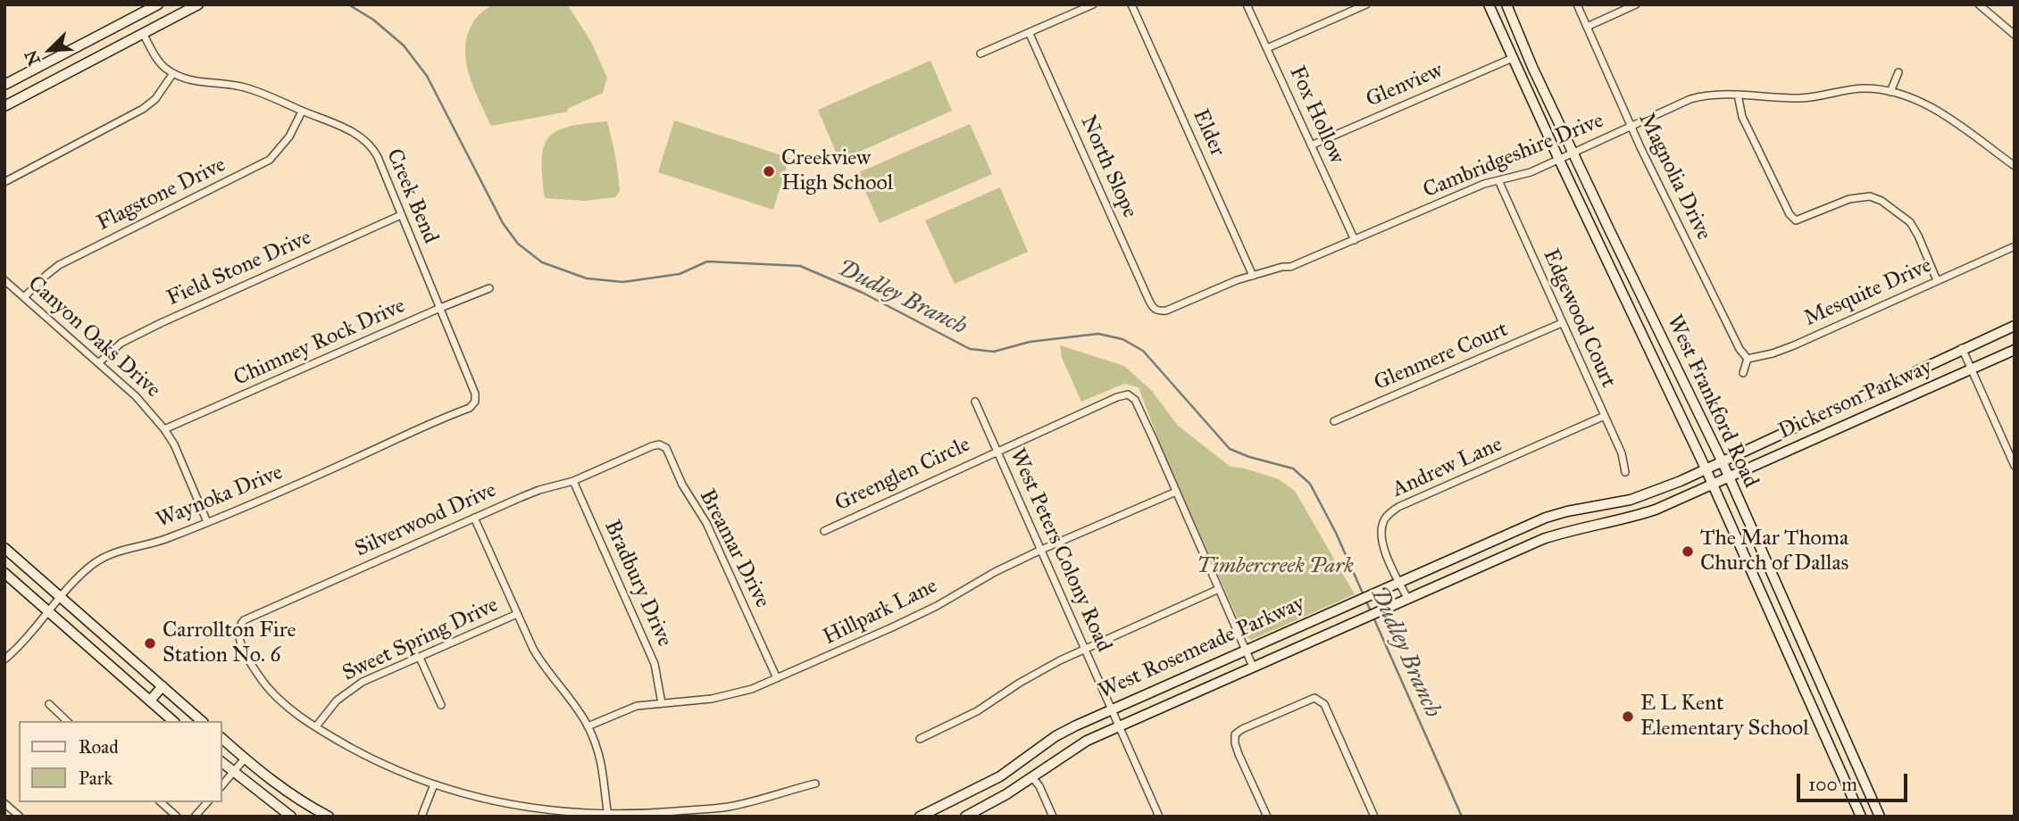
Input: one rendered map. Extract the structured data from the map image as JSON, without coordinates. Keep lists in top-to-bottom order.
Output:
{
  "streets": {
    "main road": ["Dickerson Parkway", "West Frankford Road", "West Rosemeade Parkway"],
    "street": [
      "Glenview",
      "Fox Hollow",
      "Elder",
      "Cambridgeshire Drive",
      "North Slope",
      "Magnolia Drive",
      "Flagstone Drive",
      "Creek Bend",
      "Field Stone Drive",
      "Mesquite Drive",
      "Edgewood Court",
      "Canyon Oaks Drive",
      "Chimney Rock Drive",
      "Glenmere Court",
      "Andrew Lane",
      "Greenglen Circle",
      "Waynoka Drive",
      "Silverwood Drive",
      "Breamar Drive",
      "West Peters Colony Road",
      "Bradbury Drive",
      "Hillpark Lane",
      "Sweet Spring Drive"
    ]
  },
  "crossings": [
    ["Glenview", "Fox Hollow"],
    ["Glenview", "West Frankford Road"],
    ["Fox Hollow", "Cambridgeshire Drive"],
    ["Elder", "Cambridgeshire Drive"],
    ["Cambridgeshire Drive", "North Slope"],
    ["Cambridgeshire Drive", "Magnolia Drive"],
    ["Cambridgeshire Drive", "Edgewood Court"],
    ["Cambridgeshire Drive", "West Frankford Road"],
    ["Magnolia Drive", "Mesquite Drive"],
    ["Flagstone Drive", "Creek Bend"],
    ["Flagstone Drive", "Canyon Oaks Drive"],
    ["Creek Bend", "Field Stone Drive"],
    ["Creek Bend", "Chimney Rock Drive"],
    ["Creek Bend", "Waynoka Drive"],
    ["Field Stone Drive", "Canyon Oaks Drive"],
    ["Edgewood Court", "Glenmere Court"],
    ["Edgewood Court", "Andrew Lane"],
    ["Canyon Oaks Drive", "Chimney Rock Drive"],
    ["Canyon Oaks Drive", "Waynoka Drive"],
    ["Dickerson Parkway", "West Frankford Road"],
    ["Dickerson Parkway", "West Rosemeade Parkway"],
    ["West Frankford Road", "West Rosemeade Parkway"],
    ["Andrew Lane", "West Rosemeade Parkway"],
    ["Greenglen Circle", "West Peters Colony Road"],
    ["Greenglen Circle", "Hillpark Lane"],
    ["Silverwood Drive", "Breamar Drive"],
    ["Silverwood Drive", "Bradbury Drive"],
    ["Silverwood Drive", "Sweet Spring Drive"],
    ["Breamar Drive", "Hillpark Lane"],
    ["West Peters Colony Road", "Hillpark Lane"],
    ["West Peters Colony Road", "West Rosemeade Parkway"],
    ["Bradbury Drive", "Hillpark Lane"]
  ],
  "water": ["Dudley Branch"],
  "parks": ["Timbercreek Park"],
  "places": [
    "Creekview High School",
    "The Mar Thoma Church of Dallas",
    "Carrollton Fire Station No. 6",
    "E L Kent Elementary School"
  ],
  "legend": ["Road", "Park"],
  "scale_bar": "100 m",
  "north": "bottom left"
}
